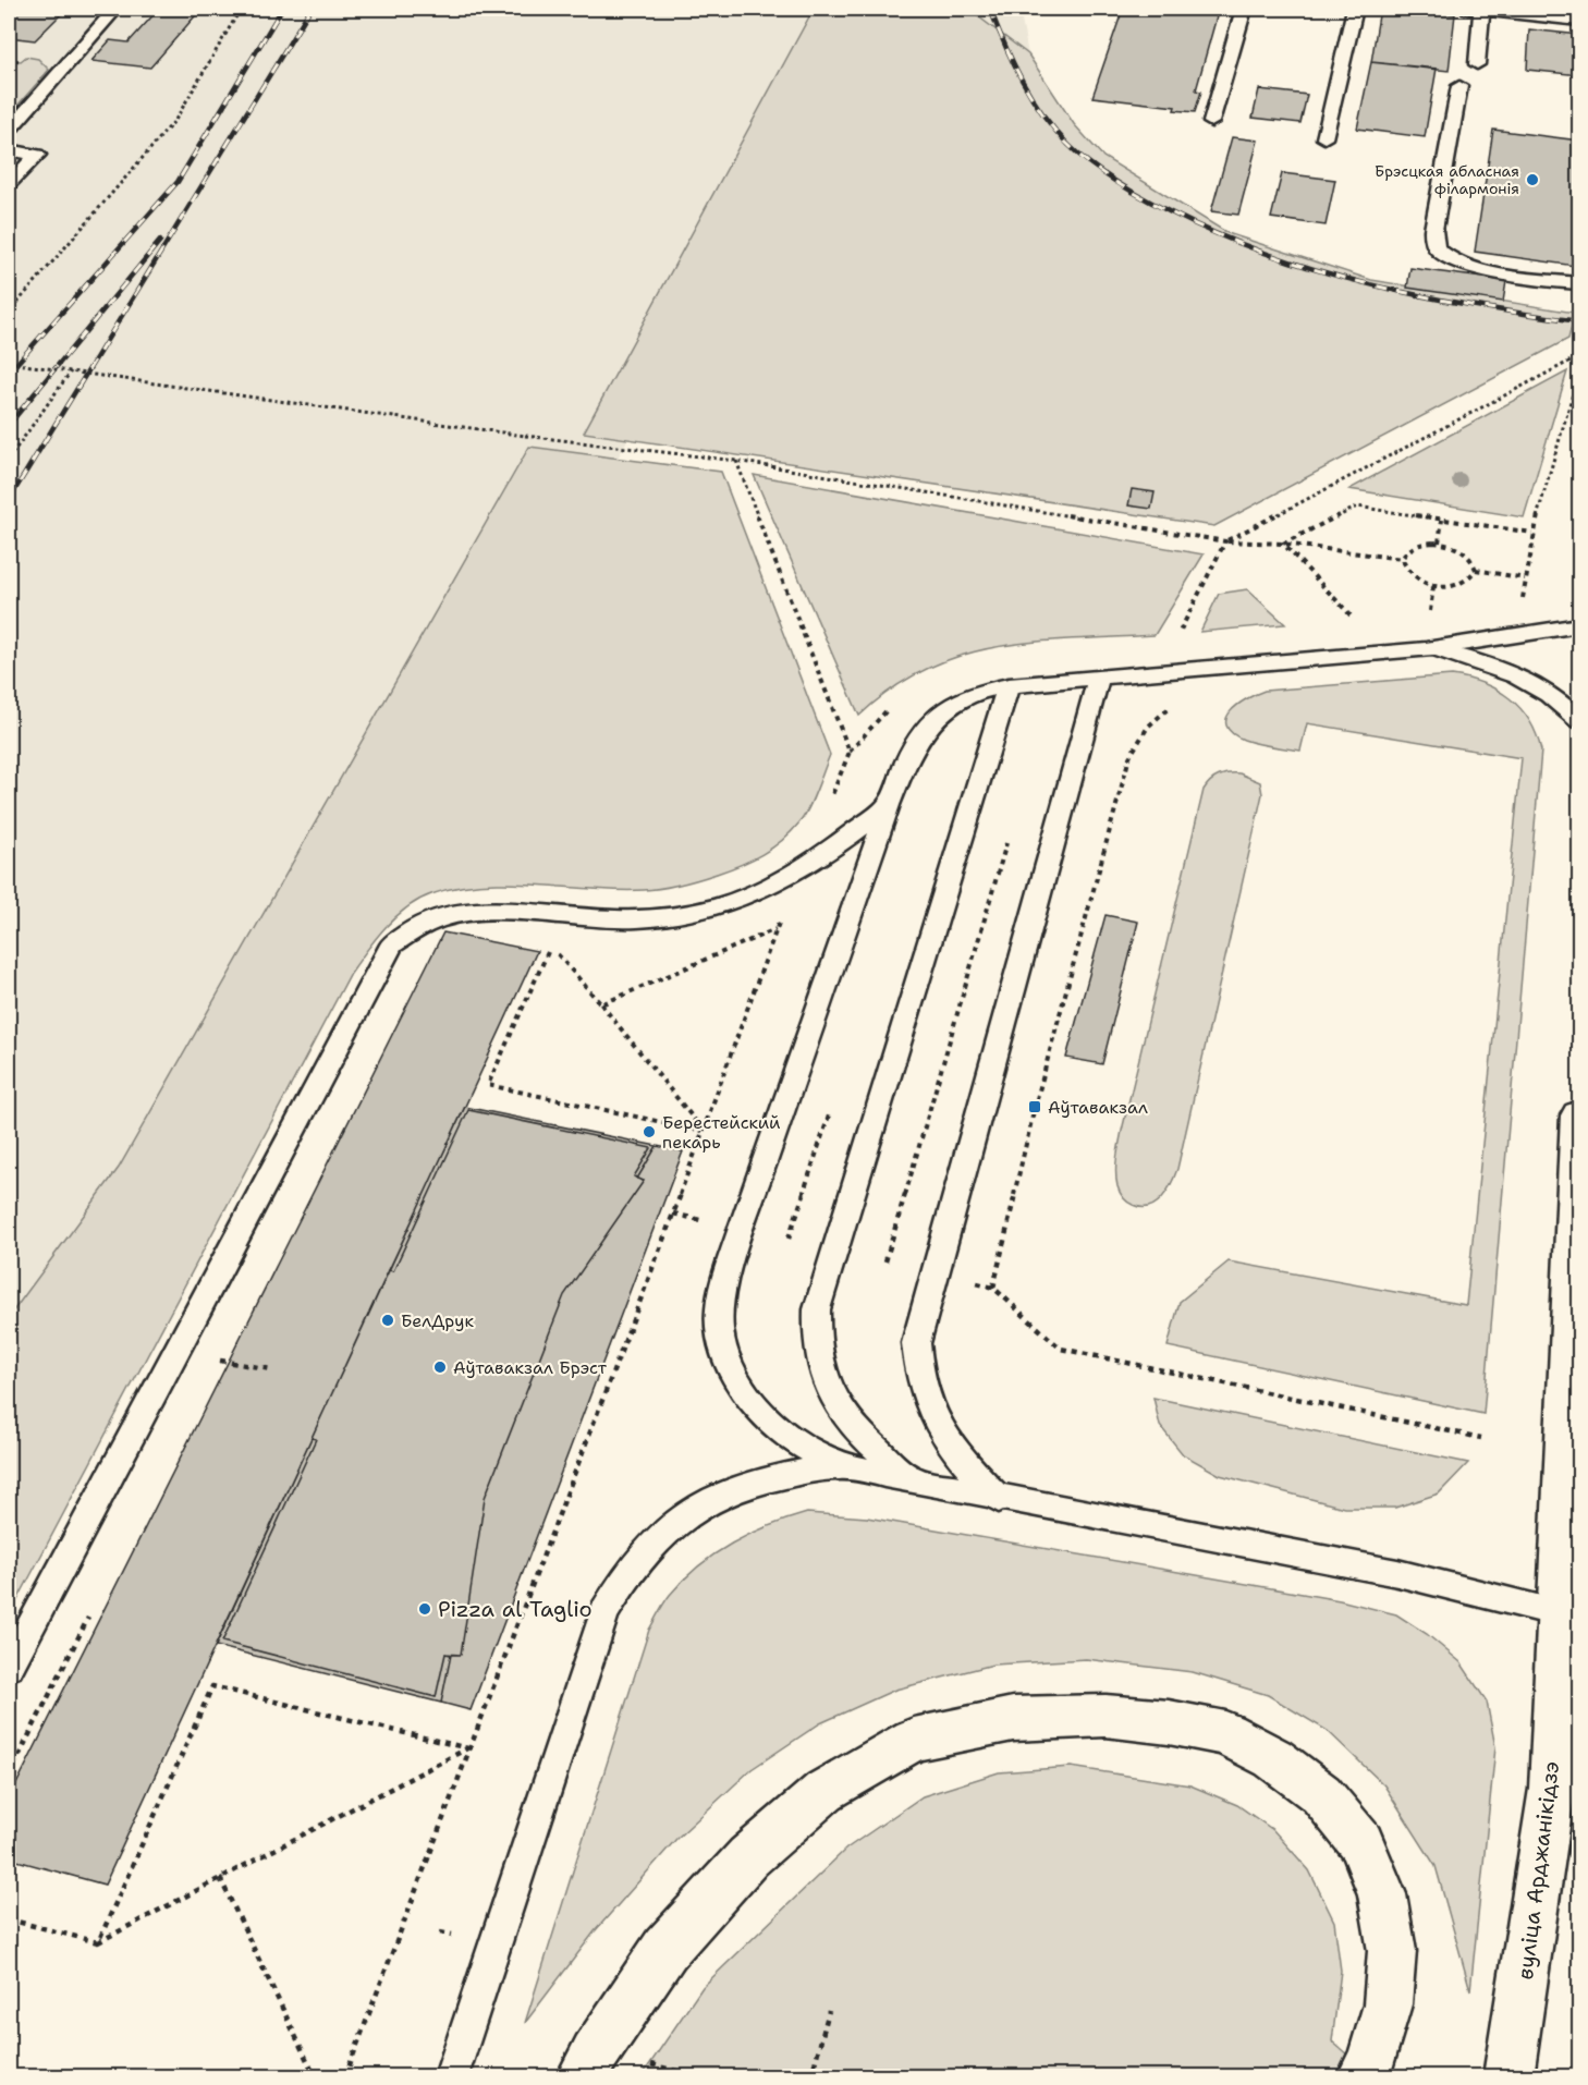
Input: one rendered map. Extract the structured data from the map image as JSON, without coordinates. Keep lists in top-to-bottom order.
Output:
{
  "streets": {
    "main road": ["вуліца Арджанікідзэ"]
  },
  "places": {
    "other": [
      "Брэсцкая абласная філармонія",
      "Берестейский пекарь",
      "БелДрук",
      "Аўтавакзал Брэст",
      "Pizza al Taglio"
    ],
    "transit": ["Аўтавакзал"]
  }
}
